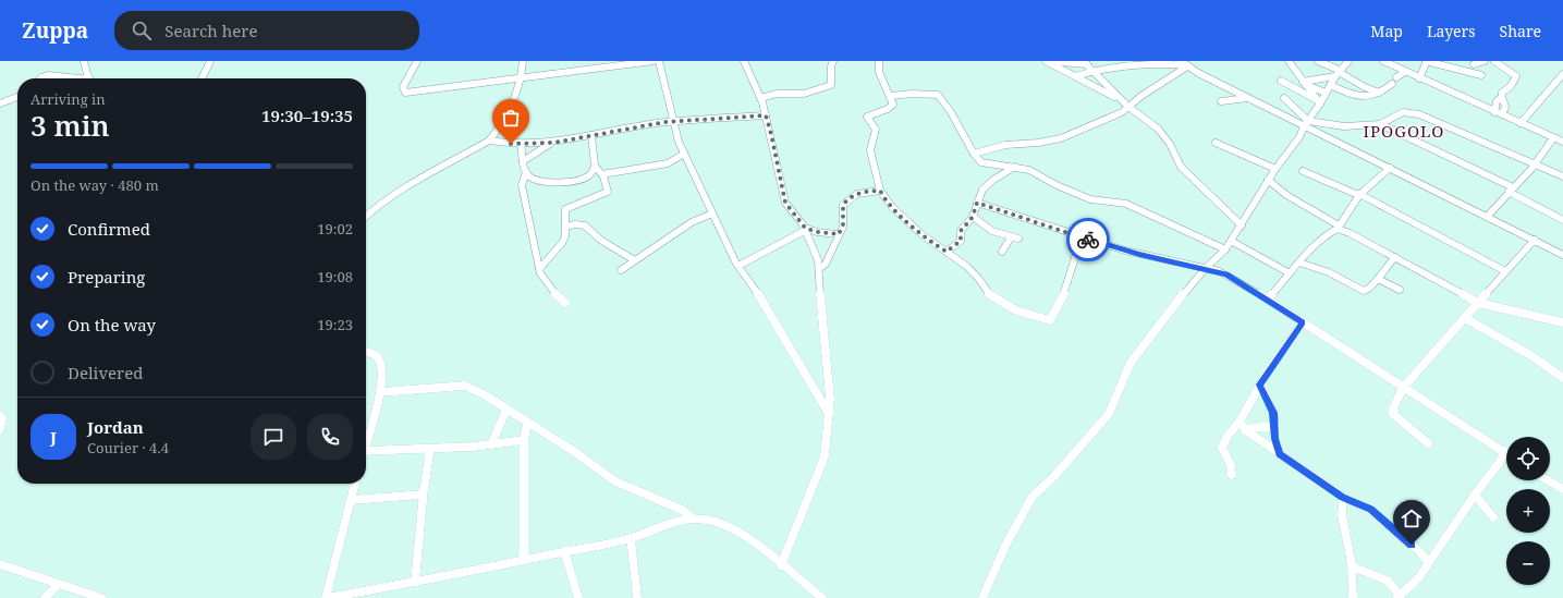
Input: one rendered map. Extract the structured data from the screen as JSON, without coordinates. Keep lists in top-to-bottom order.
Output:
{
  "districts": ["IPOGOLO"],
  "page": {
    "header": "Zuppa",
    "search": "Search here",
    "nav": ["Map", "Layers", "Share"],
    "heading": ["3 min", "Arriving in", "19:30–19:35"],
    "panel": ["Jordan", "Courier · 4.4"],
    "bar": "On the way · 480 m",
    "list": [
      ["Confirmed", "19:02"],
      ["Preparing", "19:08"],
      ["On the way", "19:23"],
      "Delivered"
    ],
    "round": "J",
    "map_buttons": ["+", "−"]
  }
}
